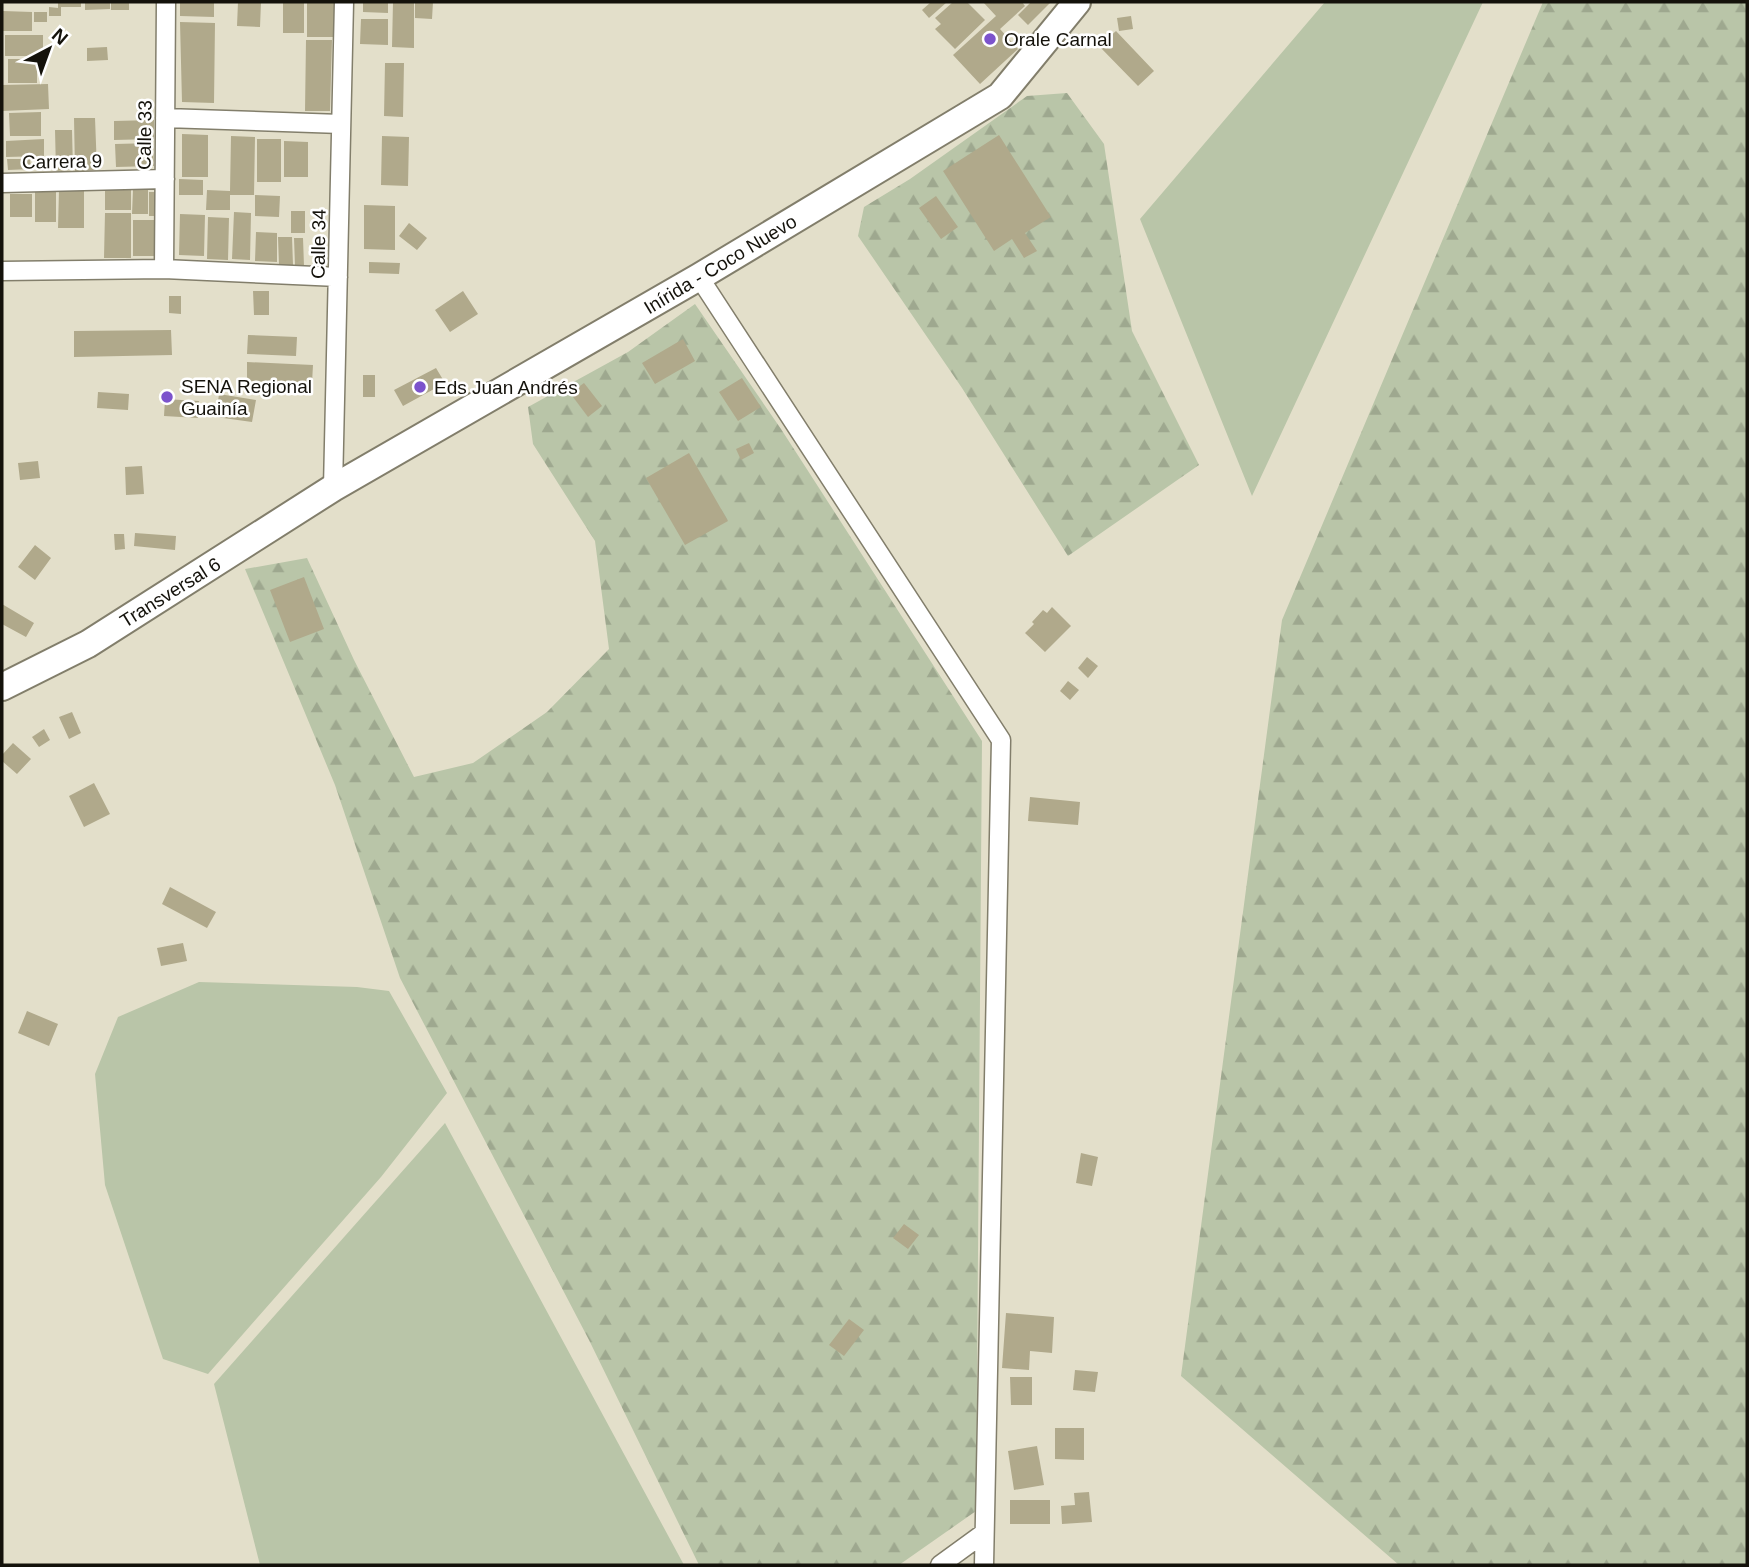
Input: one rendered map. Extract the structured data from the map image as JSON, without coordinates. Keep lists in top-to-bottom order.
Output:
{
  "streets": {
    "street": [
      "Calle 33",
      "Carrera 9",
      "Calle 34",
      "Inírida - Coco Nuevo",
      "Transversal 6"
    ]
  },
  "crossings": [
    ["Calle 33", "Carrera 9"],
    ["Calle 34", "Inírida - Coco Nuevo"],
    ["Calle 34", "Transversal 6"],
    ["Inírida - Coco Nuevo", "Transversal 6"]
  ],
  "places": ["Orale Carnal", "Eds Juan Andrés", "SENA Regional Guainía"],
  "north": "top right"
}
